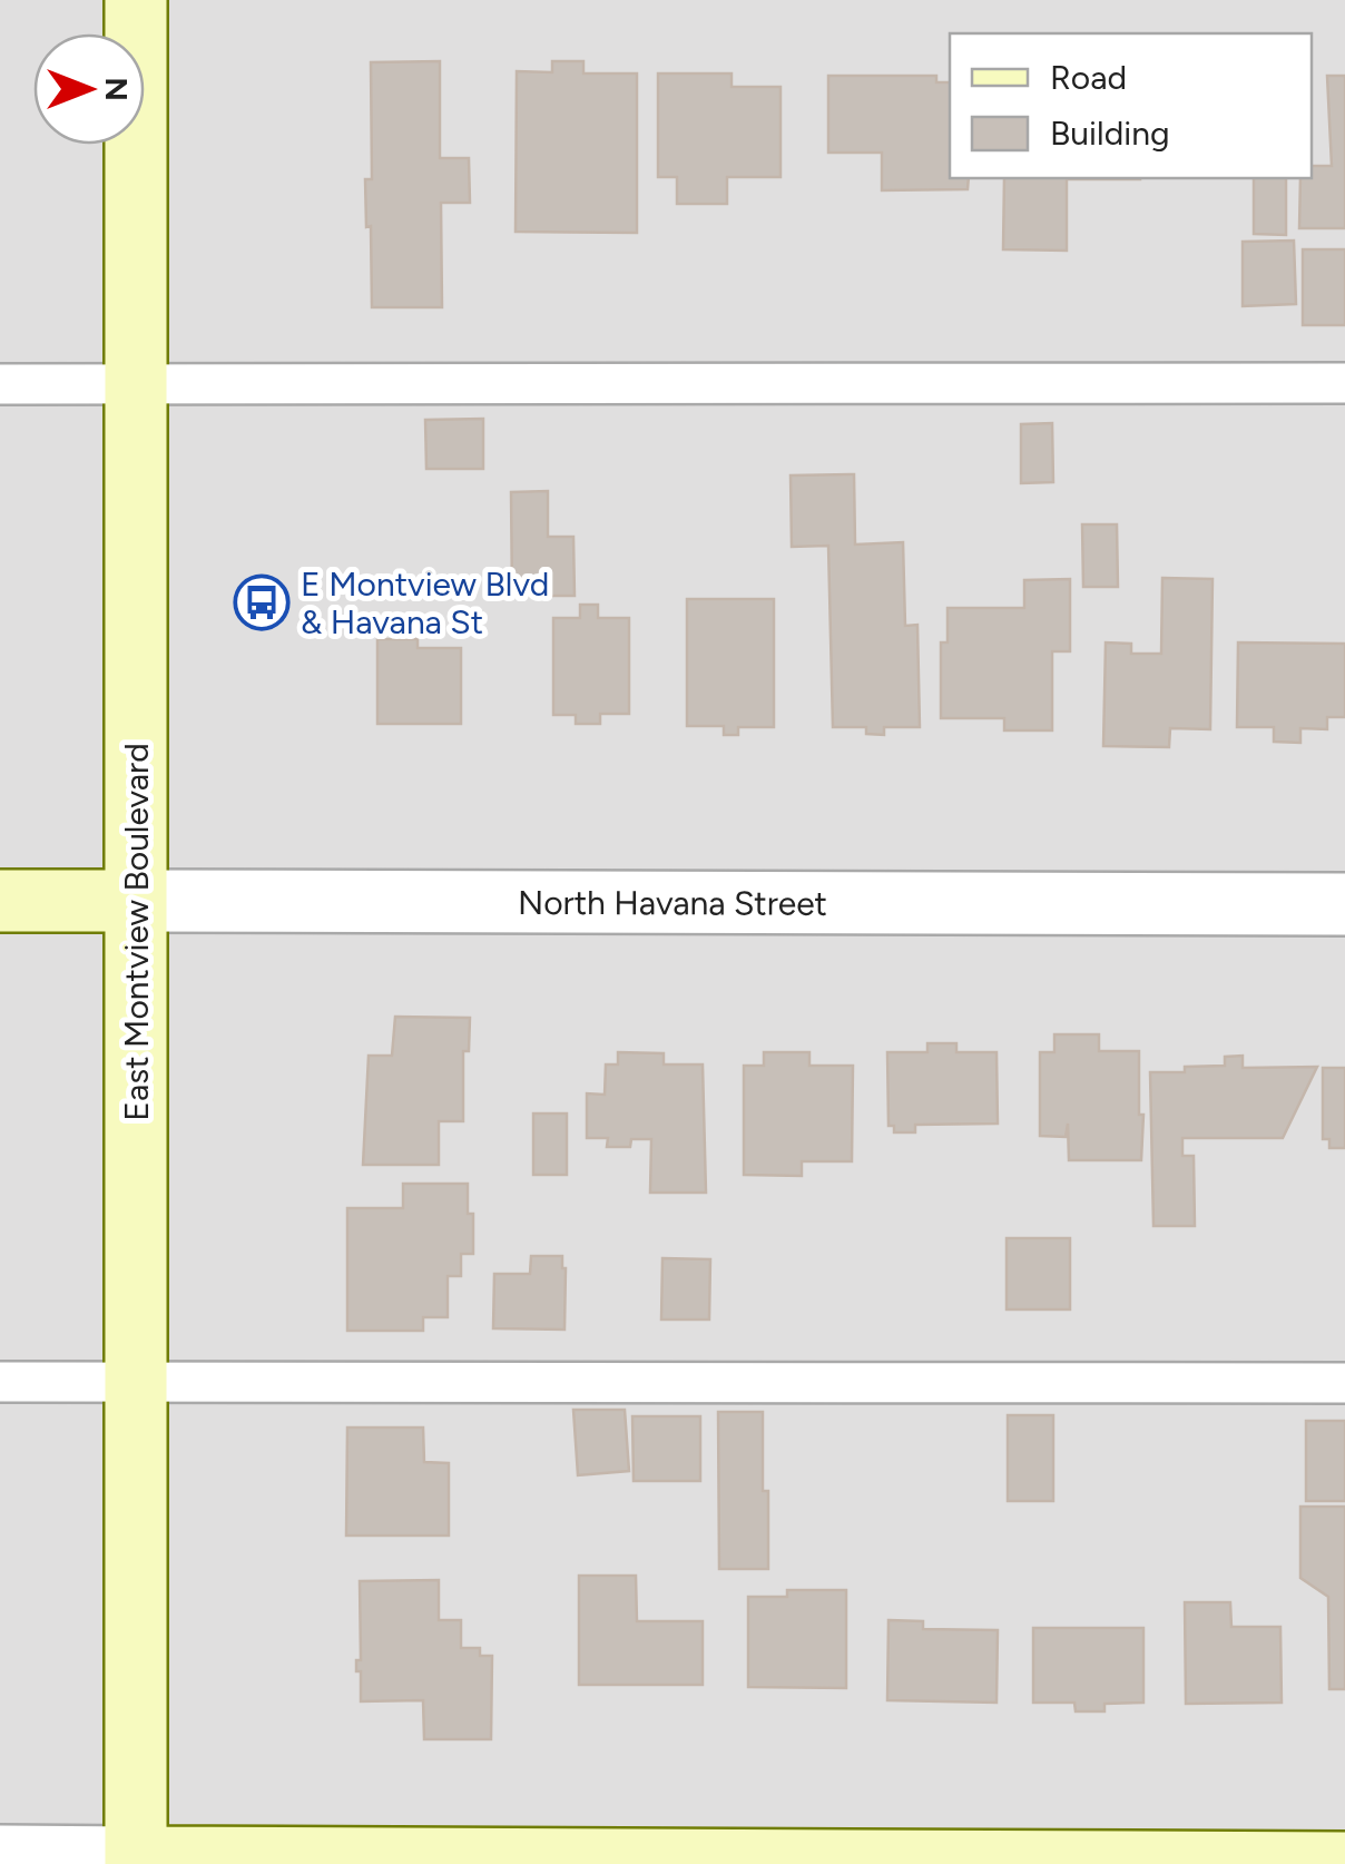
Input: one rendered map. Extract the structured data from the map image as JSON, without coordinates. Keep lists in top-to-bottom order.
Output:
{
  "streets": {
    "main road": ["North Havana Street", "East Montview Boulevard"]
  },
  "crossings": [
    ["North Havana Street", "East Montview Boulevard"]
  ],
  "places": {
    "bus stop": ["E Montview Blvd & Havana St"]
  },
  "legend": ["Road", "Building"],
  "north": "right"
}
